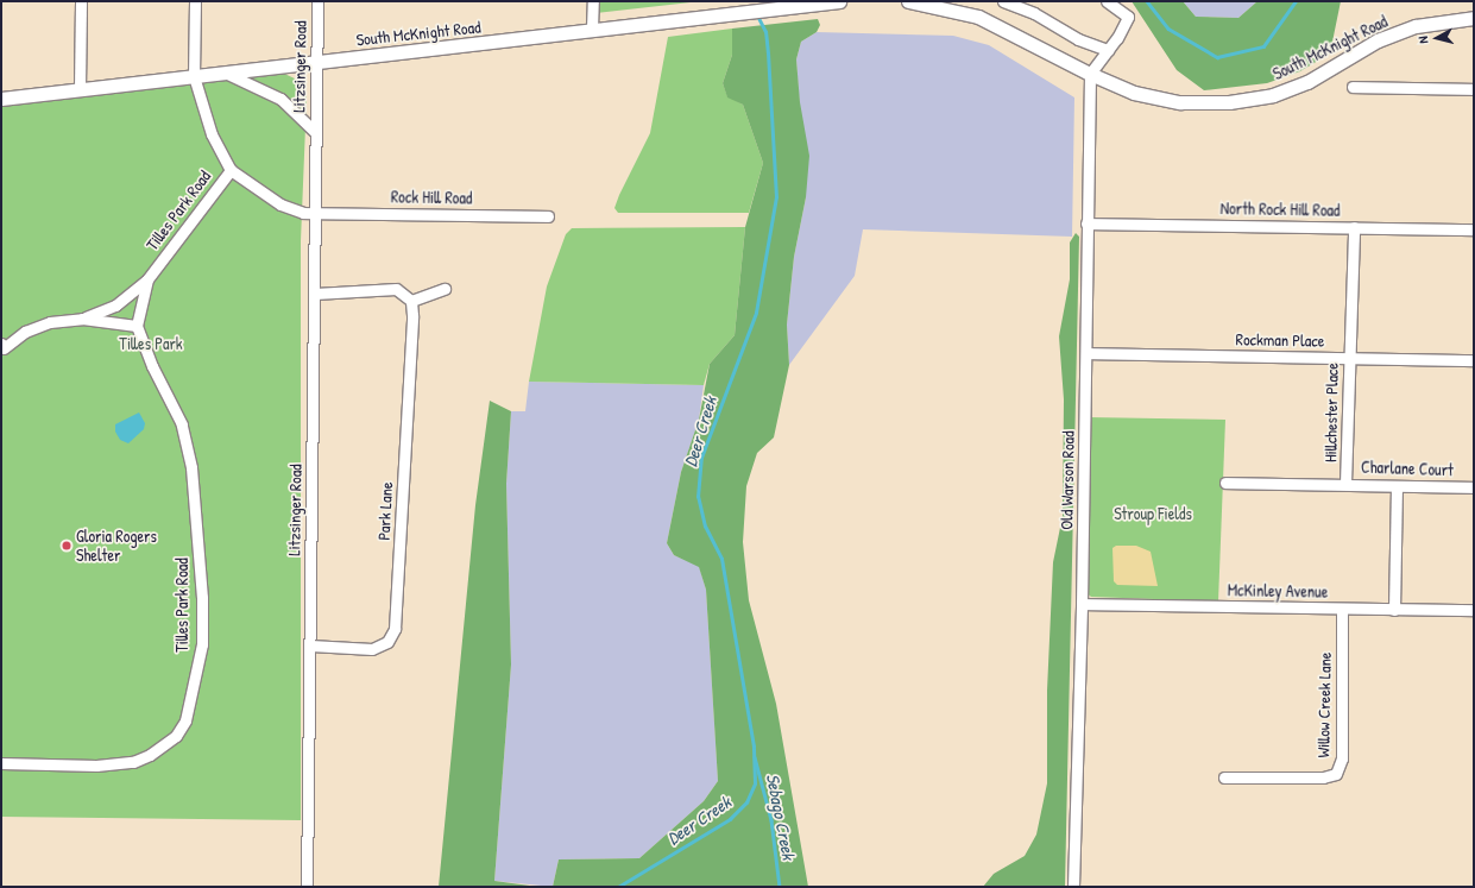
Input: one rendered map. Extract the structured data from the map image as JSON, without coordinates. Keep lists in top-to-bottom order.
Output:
{
  "streets": {
    "main road": ["South McKnight Road"],
    "street": [
      "Litzsinger Road",
      "Rock Hill Road",
      "North Rock Hill Road",
      "Tilles Park Road",
      "Rockman Place",
      "Hillchester Place",
      "Charlane Court",
      "Old Warson Road",
      "Park Lane",
      "McKinley Avenue",
      "Willow Creek Lane"
    ]
  },
  "crossings": [
    ["South McKnight Road", "Litzsinger Road"],
    ["South McKnight Road", "Tilles Park Road"],
    ["South McKnight Road", "Old Warson Road"],
    ["Litzsinger Road", "Rock Hill Road"],
    ["Litzsinger Road", "Tilles Park Road"],
    ["Litzsinger Road", "Park Lane"],
    ["Rock Hill Road", "Tilles Park Road"],
    ["North Rock Hill Road", "Hillchester Place"],
    ["North Rock Hill Road", "Old Warson Road"],
    ["Rockman Place", "Hillchester Place"],
    ["Rockman Place", "Old Warson Road"],
    ["Hillchester Place", "Charlane Court"],
    ["Old Warson Road", "McKinley Avenue"],
    ["McKinley Avenue", "Willow Creek Lane"]
  ],
  "water": ["Deer Creek", "Sebago Creek"],
  "parks": ["Tilles Park", "Stroup Fields"],
  "places": ["Gloria Rogers Shelter"],
  "north": "left"
}
